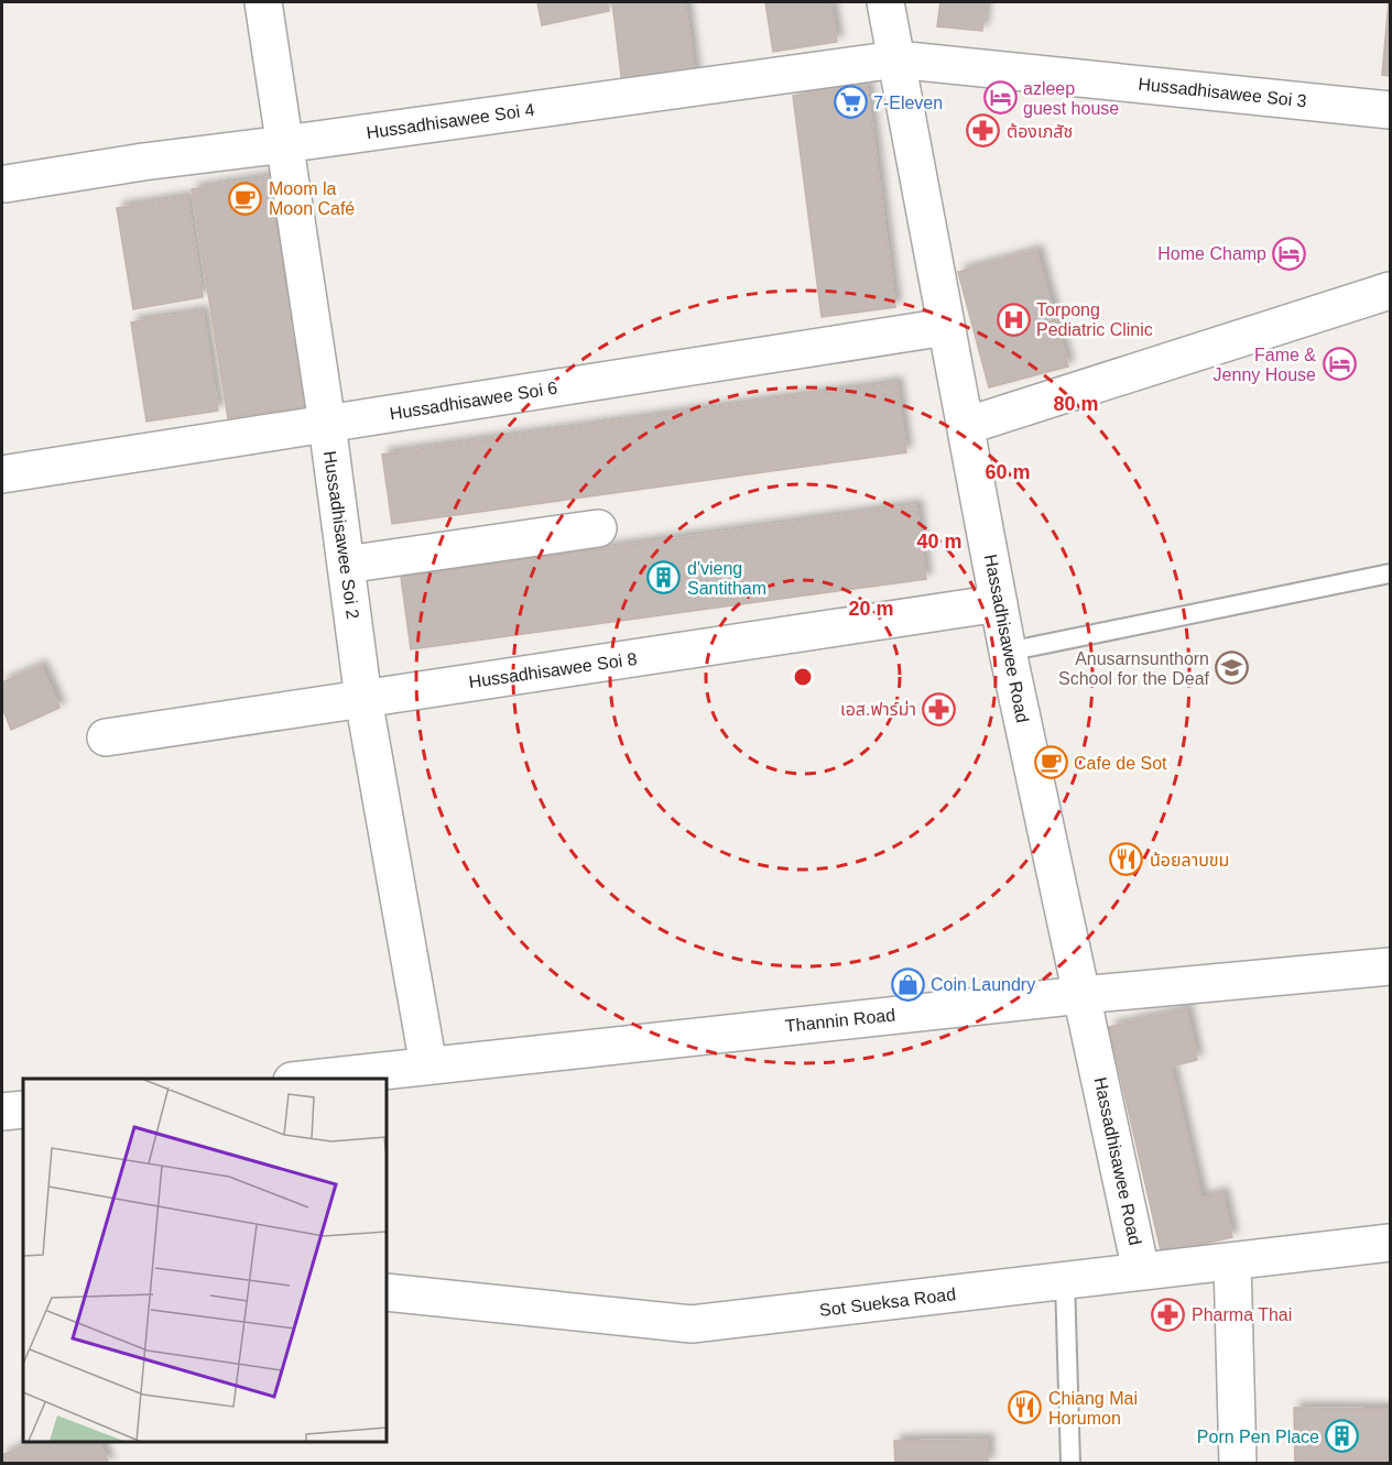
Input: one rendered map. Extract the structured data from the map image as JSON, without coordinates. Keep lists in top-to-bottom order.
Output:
{
  "streets": {
    "street": [
      "Hussadhisawee Soi 3",
      "Hussadhisawee Soi 4",
      "Hussadhisawee Soi 6",
      "Hussadhisawee Soi 2",
      "Hassadhisawee Road",
      "Hussadhisawee Soi 8",
      "Thannin Road",
      "Sot Sueksa Road"
    ]
  },
  "crossings": [
    ["Hussadhisawee Soi 3", "Hussadhisawee Soi 4"],
    ["Hussadhisawee Soi 3", "Hassadhisawee Road"],
    ["Hussadhisawee Soi 4", "Hussadhisawee Soi 2"],
    ["Hussadhisawee Soi 4", "Hassadhisawee Road"],
    ["Hussadhisawee Soi 6", "Hussadhisawee Soi 2"],
    ["Hussadhisawee Soi 6", "Hassadhisawee Road"],
    ["Hussadhisawee Soi 2", "Hussadhisawee Soi 8"],
    ["Hussadhisawee Soi 2", "Thannin Road"],
    ["Hassadhisawee Road", "Hussadhisawee Soi 8"],
    ["Hassadhisawee Road", "Thannin Road"],
    ["Hassadhisawee Road", "Sot Sueksa Road"]
  ],
  "places": {
    "hotel": ["azleep guest house", "Home Champ", "Fame & Jenny House"],
    "supermarket": ["7-Eleven"],
    "pharmacy": ["ต้องเภสัช", "เอส.ฟาร์ม่า", "Pharma Thai"],
    "cafe": ["Moom la Moon Café", "Cafe de Sot"],
    "hospital": ["Torpong Pediatric Clinic"],
    "building": ["d'vieng Santitham", "Porn Pen Place"],
    "school or university": ["Anusarnsunthorn School for the Deaf"],
    "restaurant": ["น้อยลาบขม", "Chiang Mai Horumon"],
    "shop": ["Coin Laundry"]
  },
  "rings": [
    "80 m",
    "60 m",
    "40 m",
    "20 m"
  ]
}
